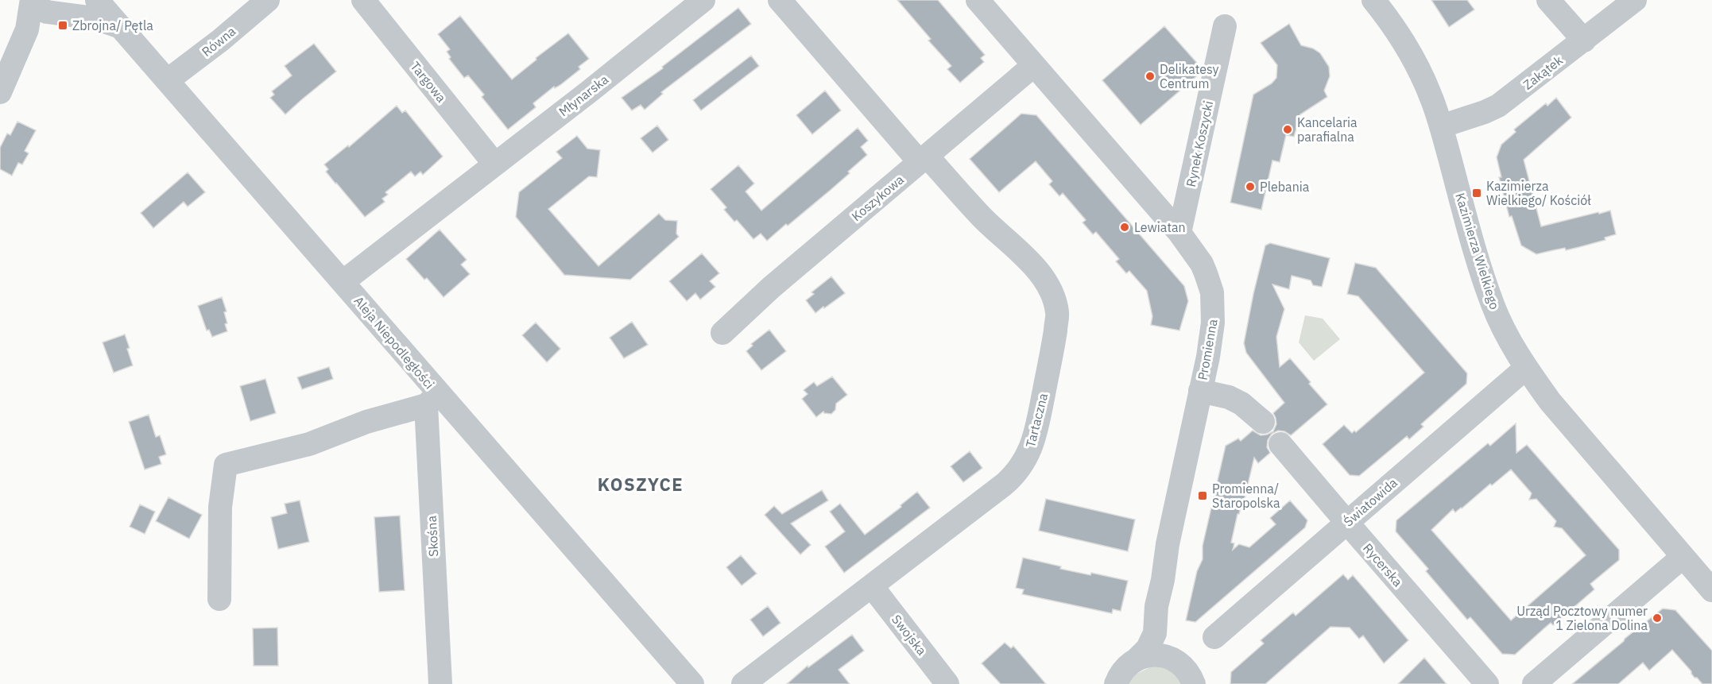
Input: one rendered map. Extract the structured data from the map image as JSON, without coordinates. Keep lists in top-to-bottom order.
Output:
{
  "streets": {
    "street": [
      "Równa",
      "Zakątek",
      "Targowa",
      "Młynarska",
      "Rynek Koszycki",
      "Koszykowa",
      "Kazimierza Wielkiego",
      "Aleja Niepodległości",
      "Promienna",
      "Tartaczna",
      "Światowida",
      "Skośna",
      "Rycerska",
      "Swojska"
    ]
  },
  "crossings": [
    ["Równa", "Aleja Niepodległości"],
    ["Zakątek", "Kazimierza Wielkiego"],
    ["Targowa", "Młynarska"],
    ["Młynarska", "Aleja Niepodległości"],
    ["Rynek Koszycki", "Promienna"],
    ["Koszykowa", "Promienna"],
    ["Koszykowa", "Tartaczna"],
    ["Kazimierza Wielkiego", "Światowida"],
    ["Aleja Niepodległości", "Skośna"],
    ["Tartaczna", "Swojska"],
    ["Światowida", "Rycerska"]
  ],
  "districts": ["KOSZYCE"],
  "places": {
    "transit": ["Zbrojna/ Pętla", "Kazimierza Wielkiego/ Kościół", "Promienna/ Staropolska"],
    "other": [
      "Delikatesy Centrum",
      "Kancelaria parafialna",
      "Plebania",
      "Lewiatan",
      "Urząd Pocztowy numer 1 Zielona Dolina"
    ]
  }
}
